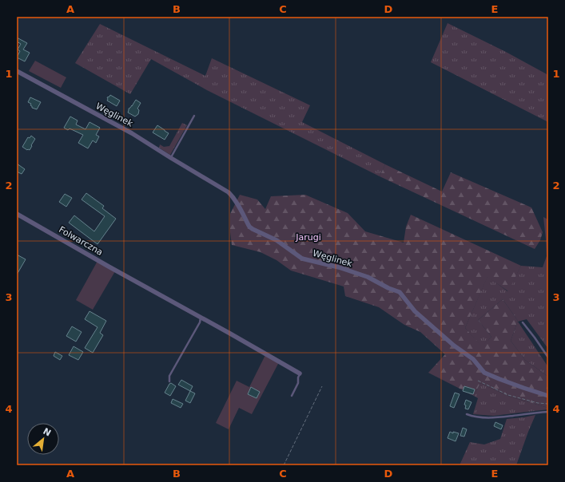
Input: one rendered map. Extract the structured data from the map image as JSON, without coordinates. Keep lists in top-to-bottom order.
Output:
{
  "streets": {
    "street": ["Węglinek", "Folwarczna"]
  },
  "parks": ["Jarugi"],
  "north": "top right",
  "grid": {
    "columns": [
      "A",
      "B",
      "C",
      "D",
      "E"
    ],
    "rows": [
      "1",
      "2",
      "3",
      "4"
    ]
  }
}
